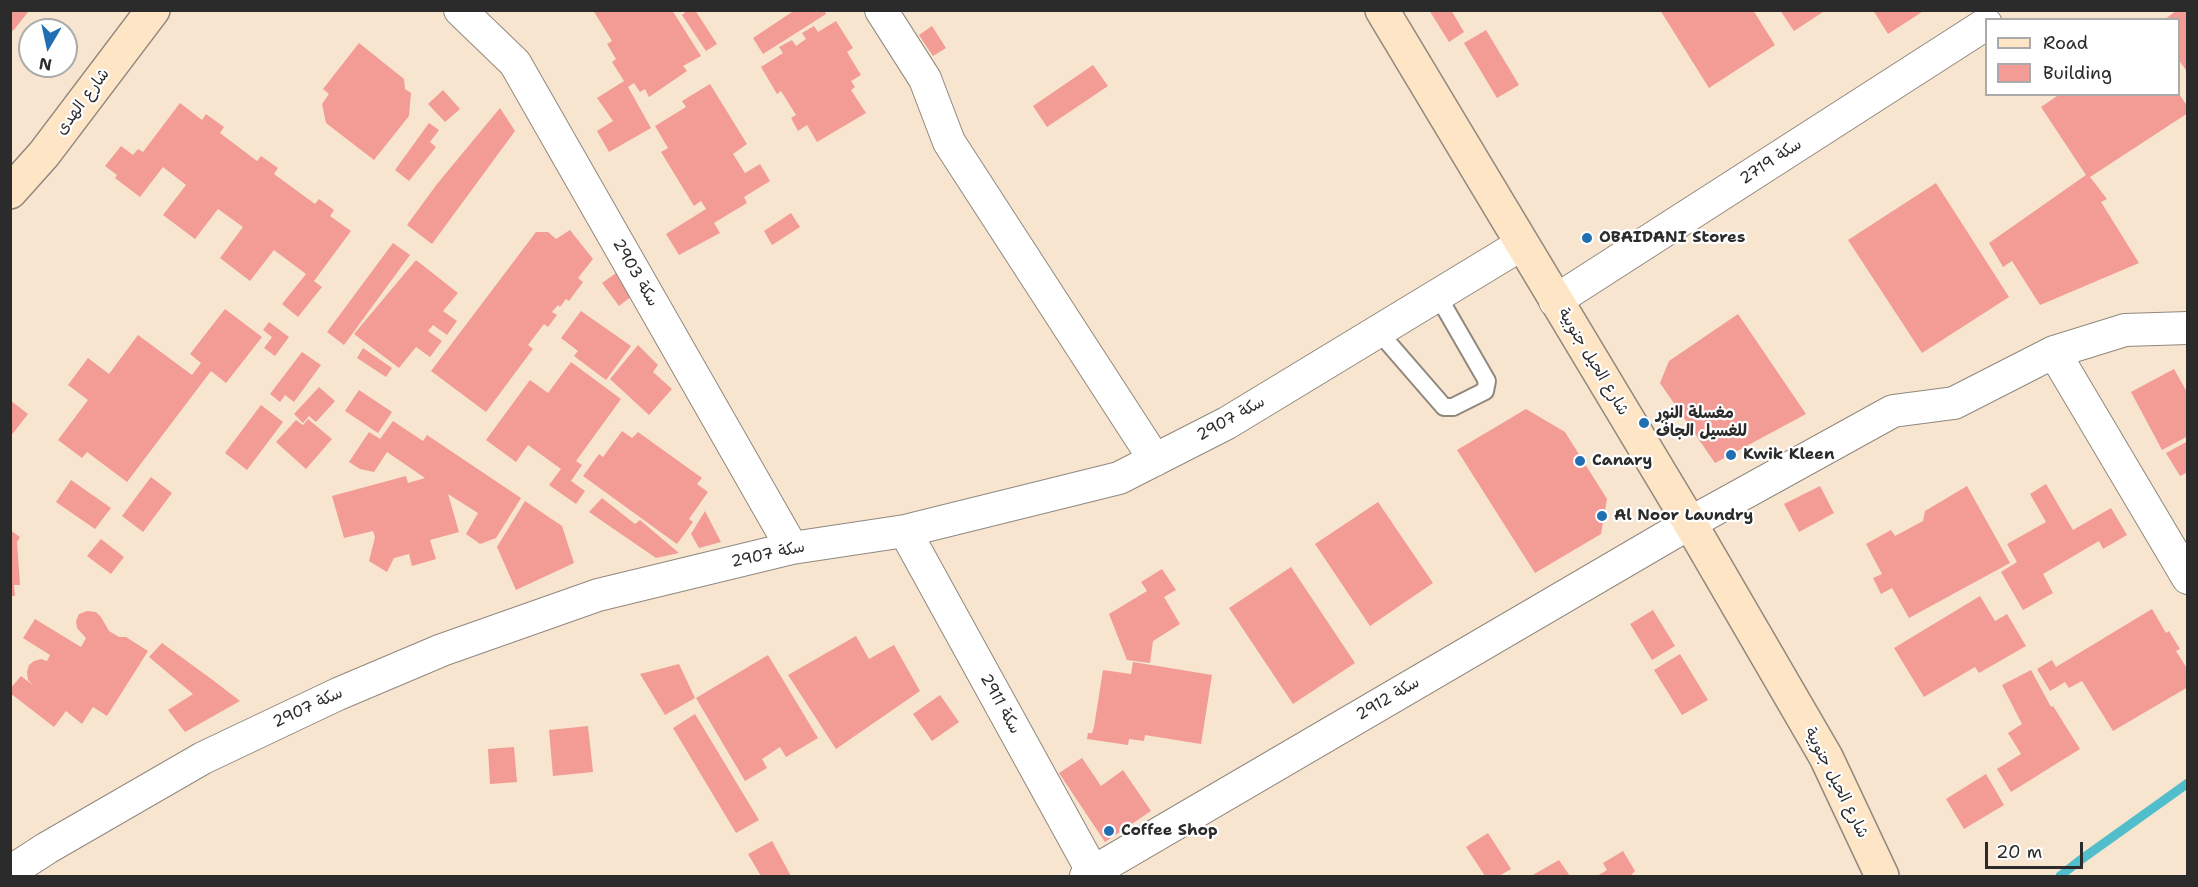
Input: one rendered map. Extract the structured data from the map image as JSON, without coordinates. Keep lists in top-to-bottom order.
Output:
{
  "streets": {
    "street": [
      "شارع الهدى",
      "سكة 2719",
      "سكة 2903",
      "شارع الحيل جنوبية",
      "سكة 2907",
      "سكة 2912",
      "سكة 2911"
    ]
  },
  "crossings": [
    ["سكة 2719", "شارع الحيل جنوبية"],
    ["سكة 2903", "سكة 2907"],
    ["شارع الحيل جنوبية", "سكة 2907"],
    ["شارع الحيل جنوبية", "سكة 2912"],
    ["سكة 2907", "سكة 2911"],
    ["سكة 2912", "سكة 2911"]
  ],
  "places": [
    "OBAIDANI Stores",
    "مغسلة النور للغسيل الجاف",
    "Kwik Kleen",
    "Canary",
    "Al Noor Laundry",
    "Coffee Shop"
  ],
  "legend": ["Road", "Building"],
  "scale_bar": "20 m",
  "north": "bottom"
}
